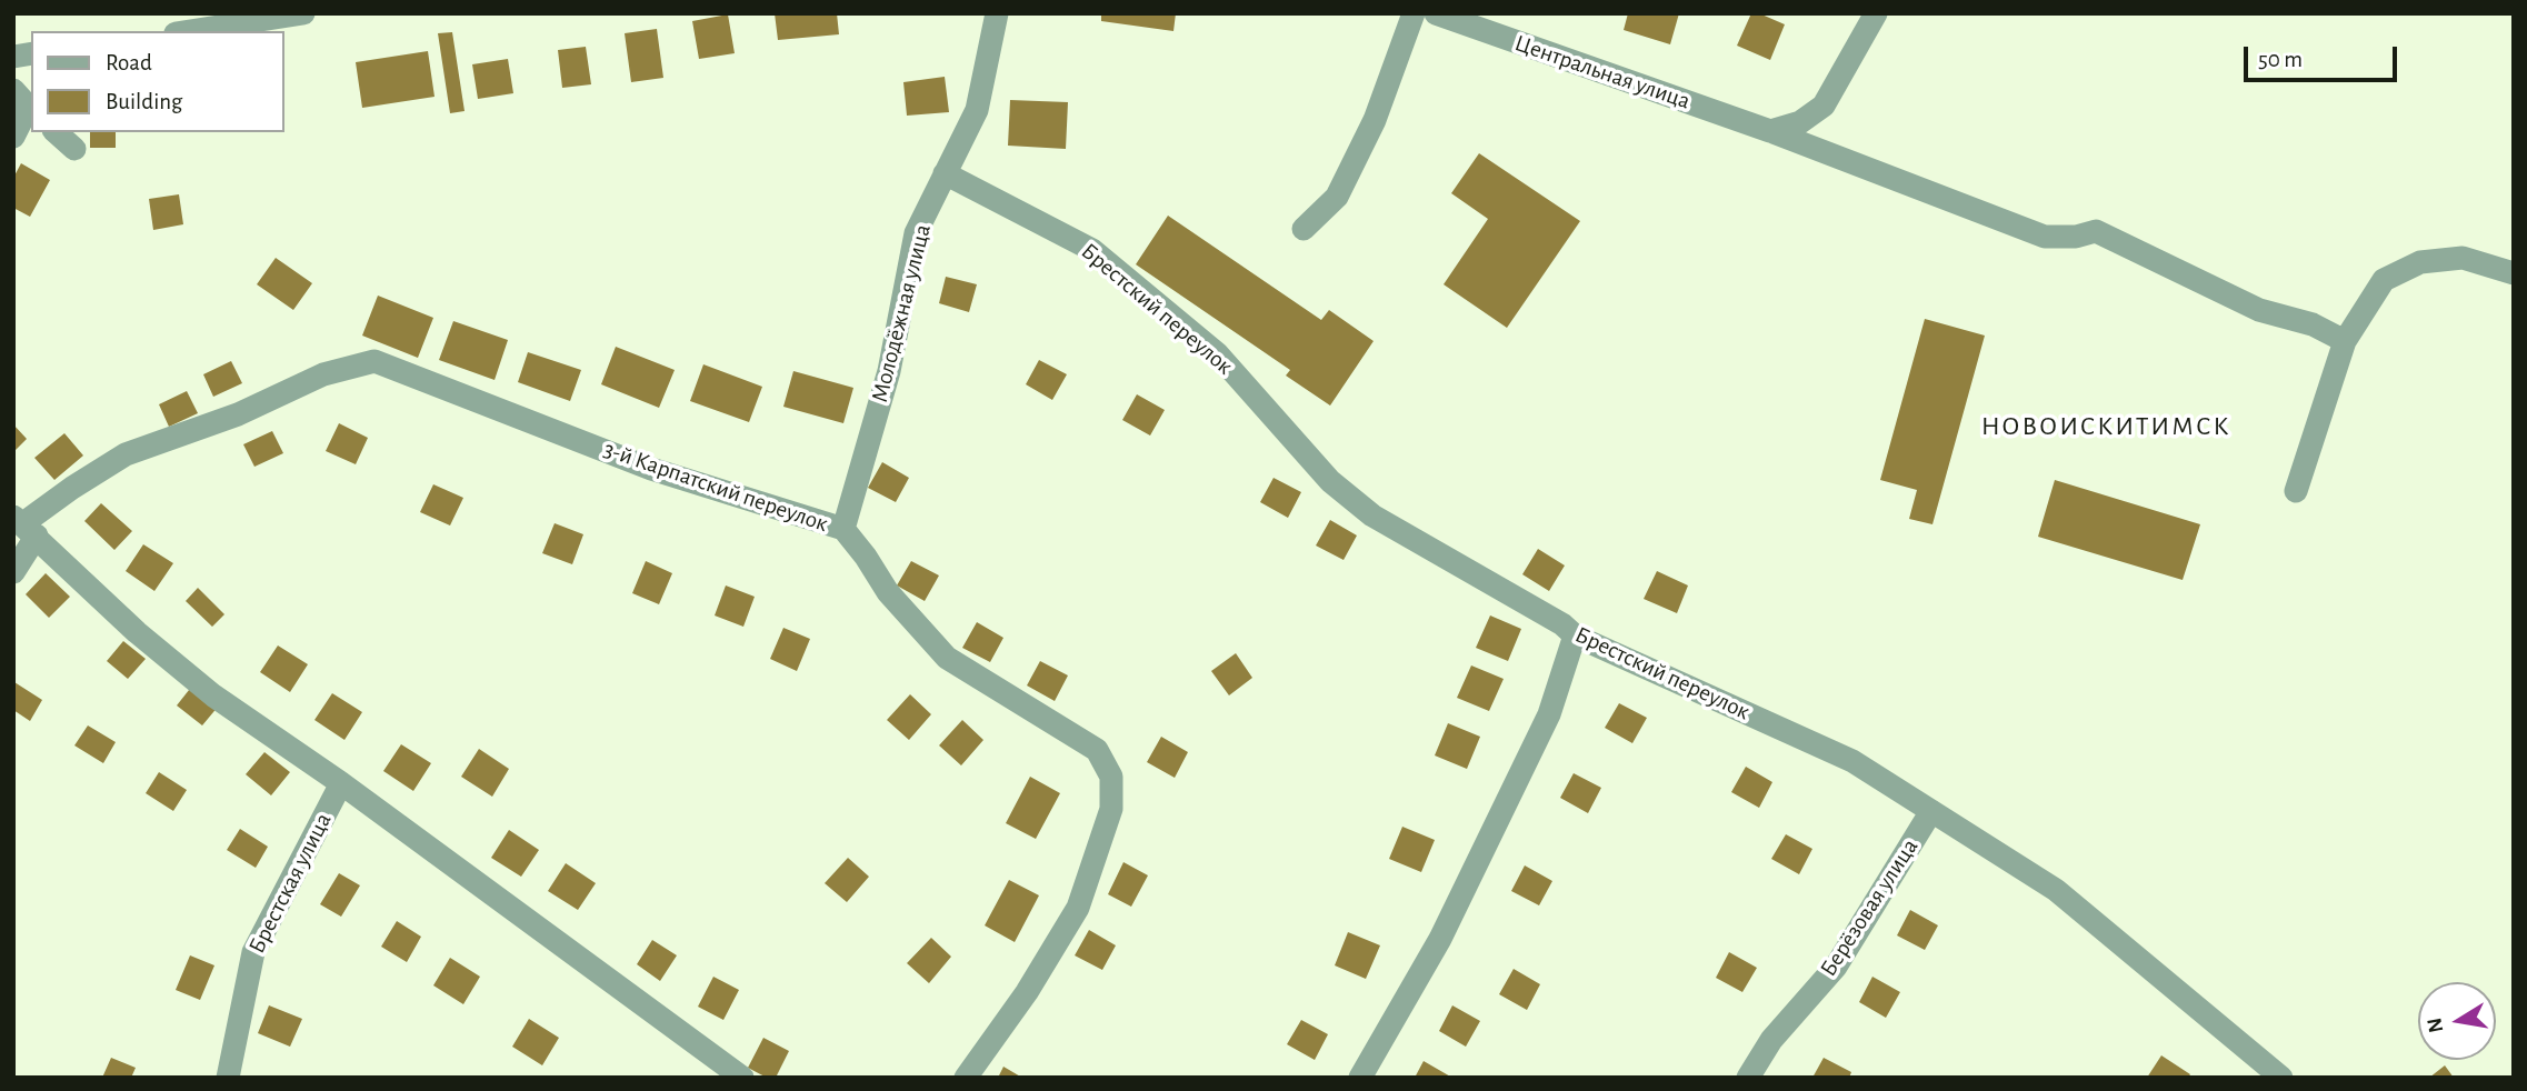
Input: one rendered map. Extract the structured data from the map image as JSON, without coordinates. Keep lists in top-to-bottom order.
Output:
{
  "streets": {
    "street": [
      "Центральная улица",
      "Брестский переулок",
      "Молодёжная улица",
      "3-й Карпатский переулок",
      "Брестская улица",
      "Берёзовая улица"
    ]
  },
  "crossings": [
    ["Брестский переулок", "Молодёжная улица"],
    ["Брестский переулок", "Берёзовая улица"],
    ["Молодёжная улица", "3-й Карпатский переулок"]
  ],
  "districts": ["НОВОИСКИТИМСК"],
  "legend": ["Road", "Building"],
  "scale_bar": "50 m",
  "north": "left"
}
